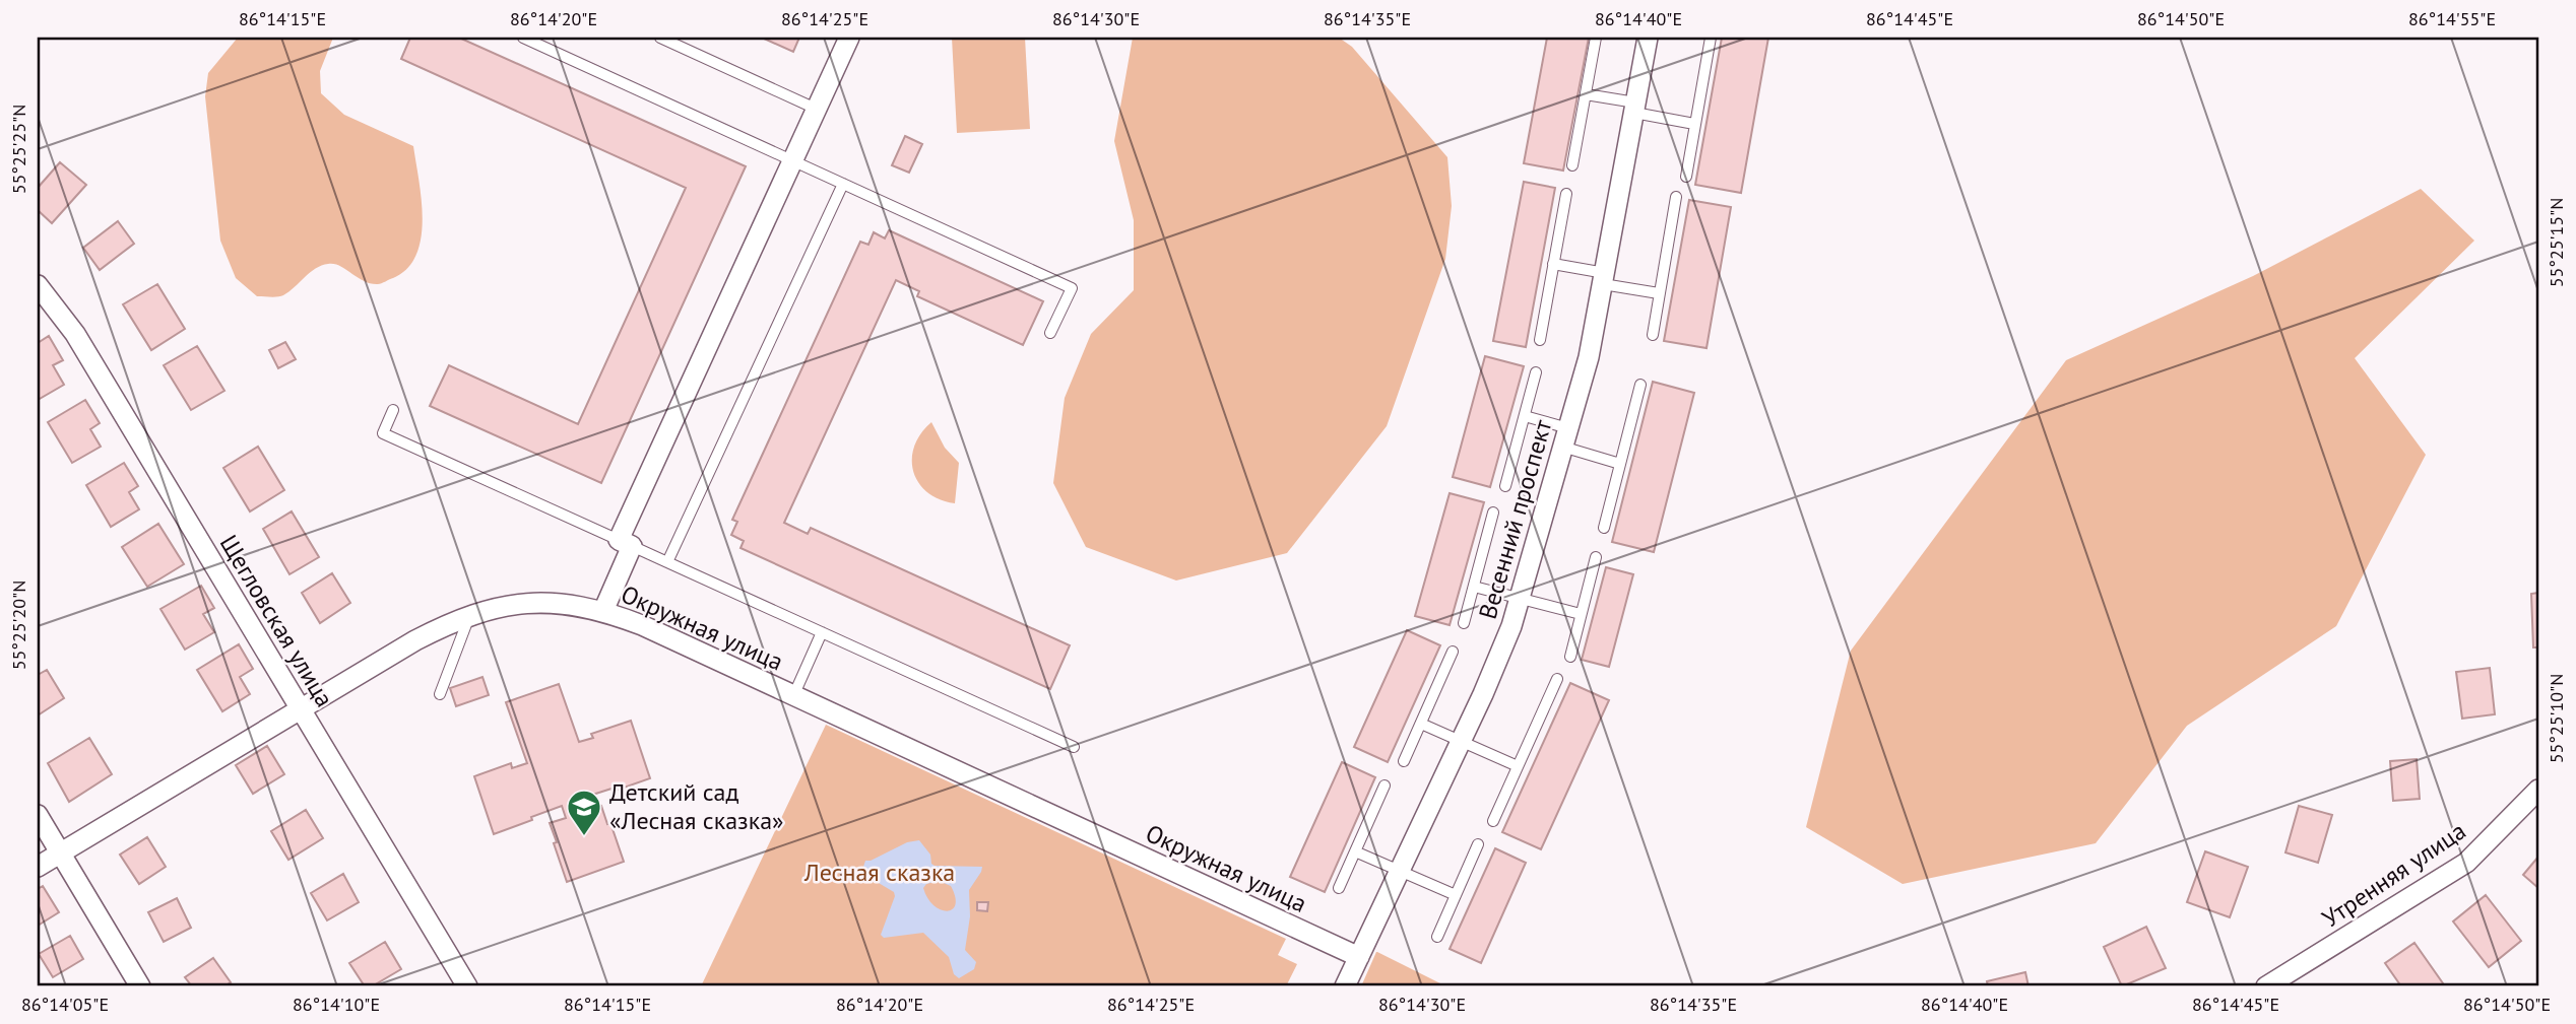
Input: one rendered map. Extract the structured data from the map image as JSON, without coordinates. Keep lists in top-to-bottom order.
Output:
{
  "streets": {
    "street": [
      "Весенний проспект",
      "Щегловская улица",
      "Окружная улица",
      "Утренняя улица"
    ]
  },
  "crossings": [
    ["Весенний проспект", "Окружная улица"],
    ["Щегловская улица", "Окружная улица"]
  ],
  "parks": ["Лесная сказка"],
  "places": {
    "school or university": ["Детский сад «Лесная сказка»"]
  },
  "coordinates": [
    "86°14'15\"E",
    "86°14'20\"E",
    "86°14'25\"E",
    "86°14'30\"E",
    "86°14'35\"E",
    "86°14'40\"E",
    "86°14'45\"E",
    "86°14'50\"E",
    "86°14'55\"E",
    "55°25'25\"N",
    "55°25'15\"N",
    "55°25'20\"N",
    "55°25'10\"N",
    "86°14'05\"E",
    "86°14'10\"E"
  ]
}
